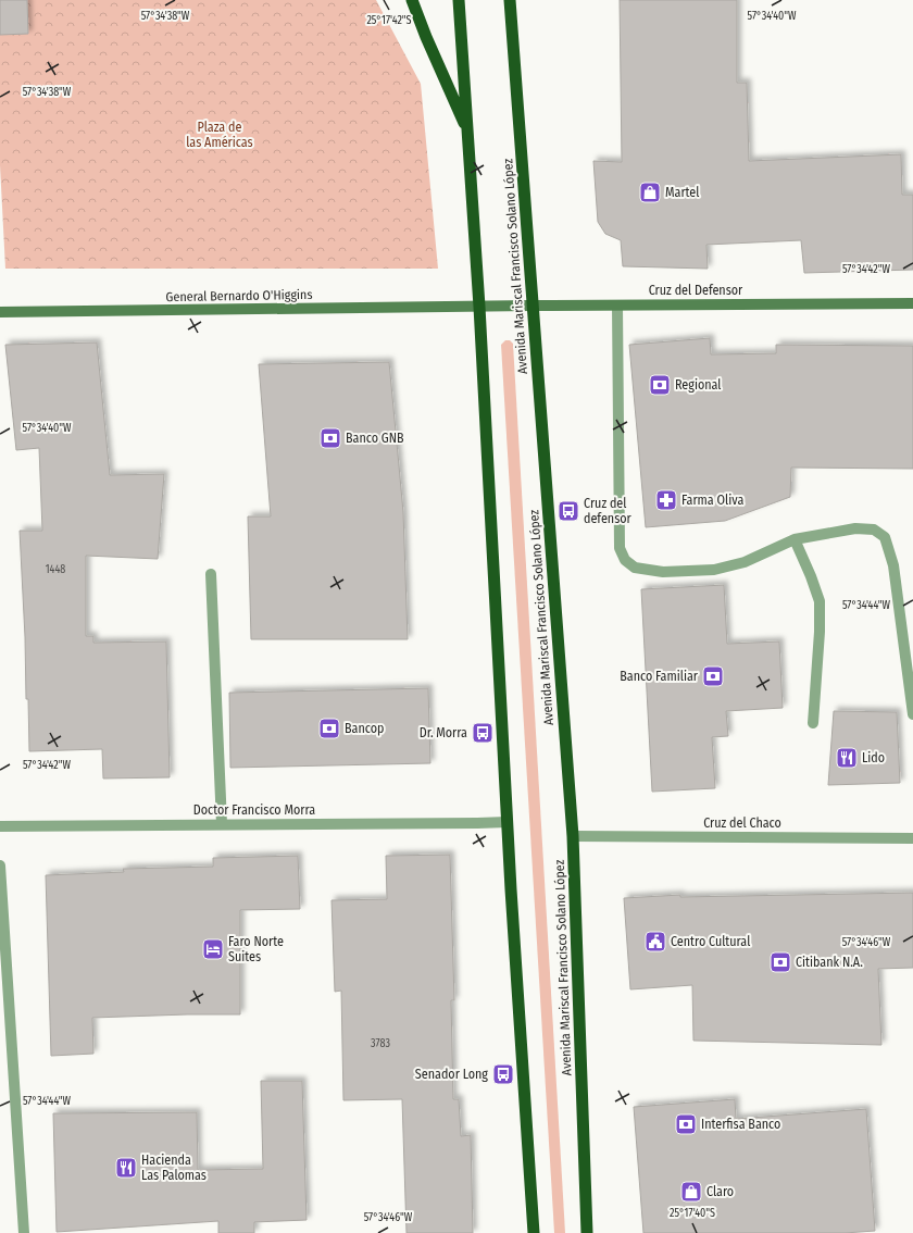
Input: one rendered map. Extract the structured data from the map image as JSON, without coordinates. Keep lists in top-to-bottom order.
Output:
{
  "streets": {
    "highway": ["Avenida Mariscal Francisco Solano López"],
    "main road": ["Cruz del Defensor", "General Bernardo O'Higgins"],
    "street": ["Doctor Francisco Morra", "Cruz del Chaco"]
  },
  "crossings": [
    ["Avenida Mariscal Francisco Solano López", "Cruz del Defensor"],
    ["Avenida Mariscal Francisco Solano López", "Cruz del Chaco"],
    ["Cruz del Defensor", "General Bernardo O'Higgins"]
  ],
  "parks": ["Plaza de las Américas"],
  "places": {
    "shop": ["Martel", "Claro"],
    "bank": [
      "Regional",
      "Banco GNB",
      "Banco Familiar",
      "Bancop",
      "Citibank N.A.",
      "Interfisa Banco"
    ],
    "pharmacy": ["Farma Oliva"],
    "bus stop": ["Cruz del defensor", "Dr. Morra", "Senador Long"],
    "restaurant": ["Lido", "Hacienda Las Palomas"],
    "public building": ["Centro Cultural"],
    "hotel": ["Faro Norte Suites"]
  },
  "house_numbers": ["1448", "3783"],
  "coordinates": [
    "57°34'38\"W",
    "57°34'40\"W",
    "25°17'42\"S",
    "57°34'42\"W",
    "57°34'44\"W",
    "57°34'46\"W",
    "25°17'40\"S"
  ]
}
